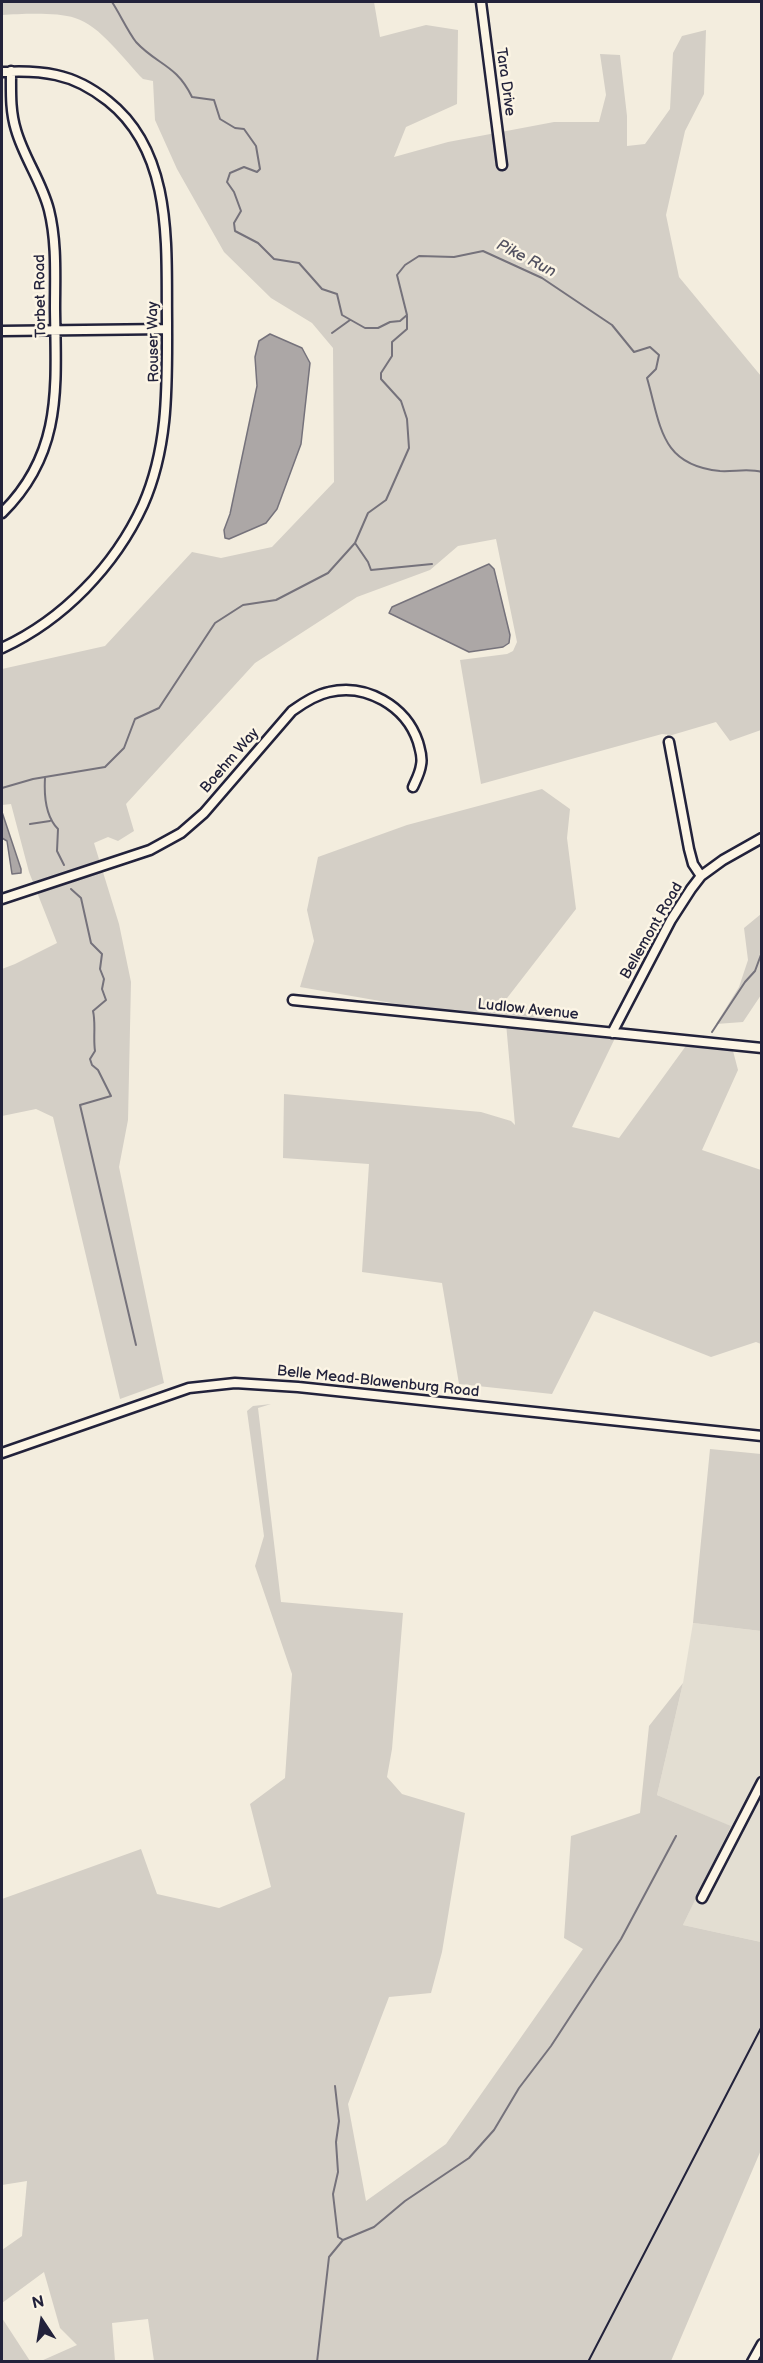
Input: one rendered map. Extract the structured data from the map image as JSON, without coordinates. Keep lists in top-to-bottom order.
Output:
{
  "streets": {
    "street": [
      "Tara Drive",
      "Torbet Road",
      "Rouser Way",
      "Boehm Way",
      "Bellemont Road",
      "Ludlow Avenue",
      "Belle Mead-Blawenburg Road"
    ]
  },
  "crossings": [
    ["Torbet Road", "Rouser Way"],
    ["Bellemont Road", "Ludlow Avenue"]
  ],
  "water": ["Pike Run"],
  "north": "top"
}
